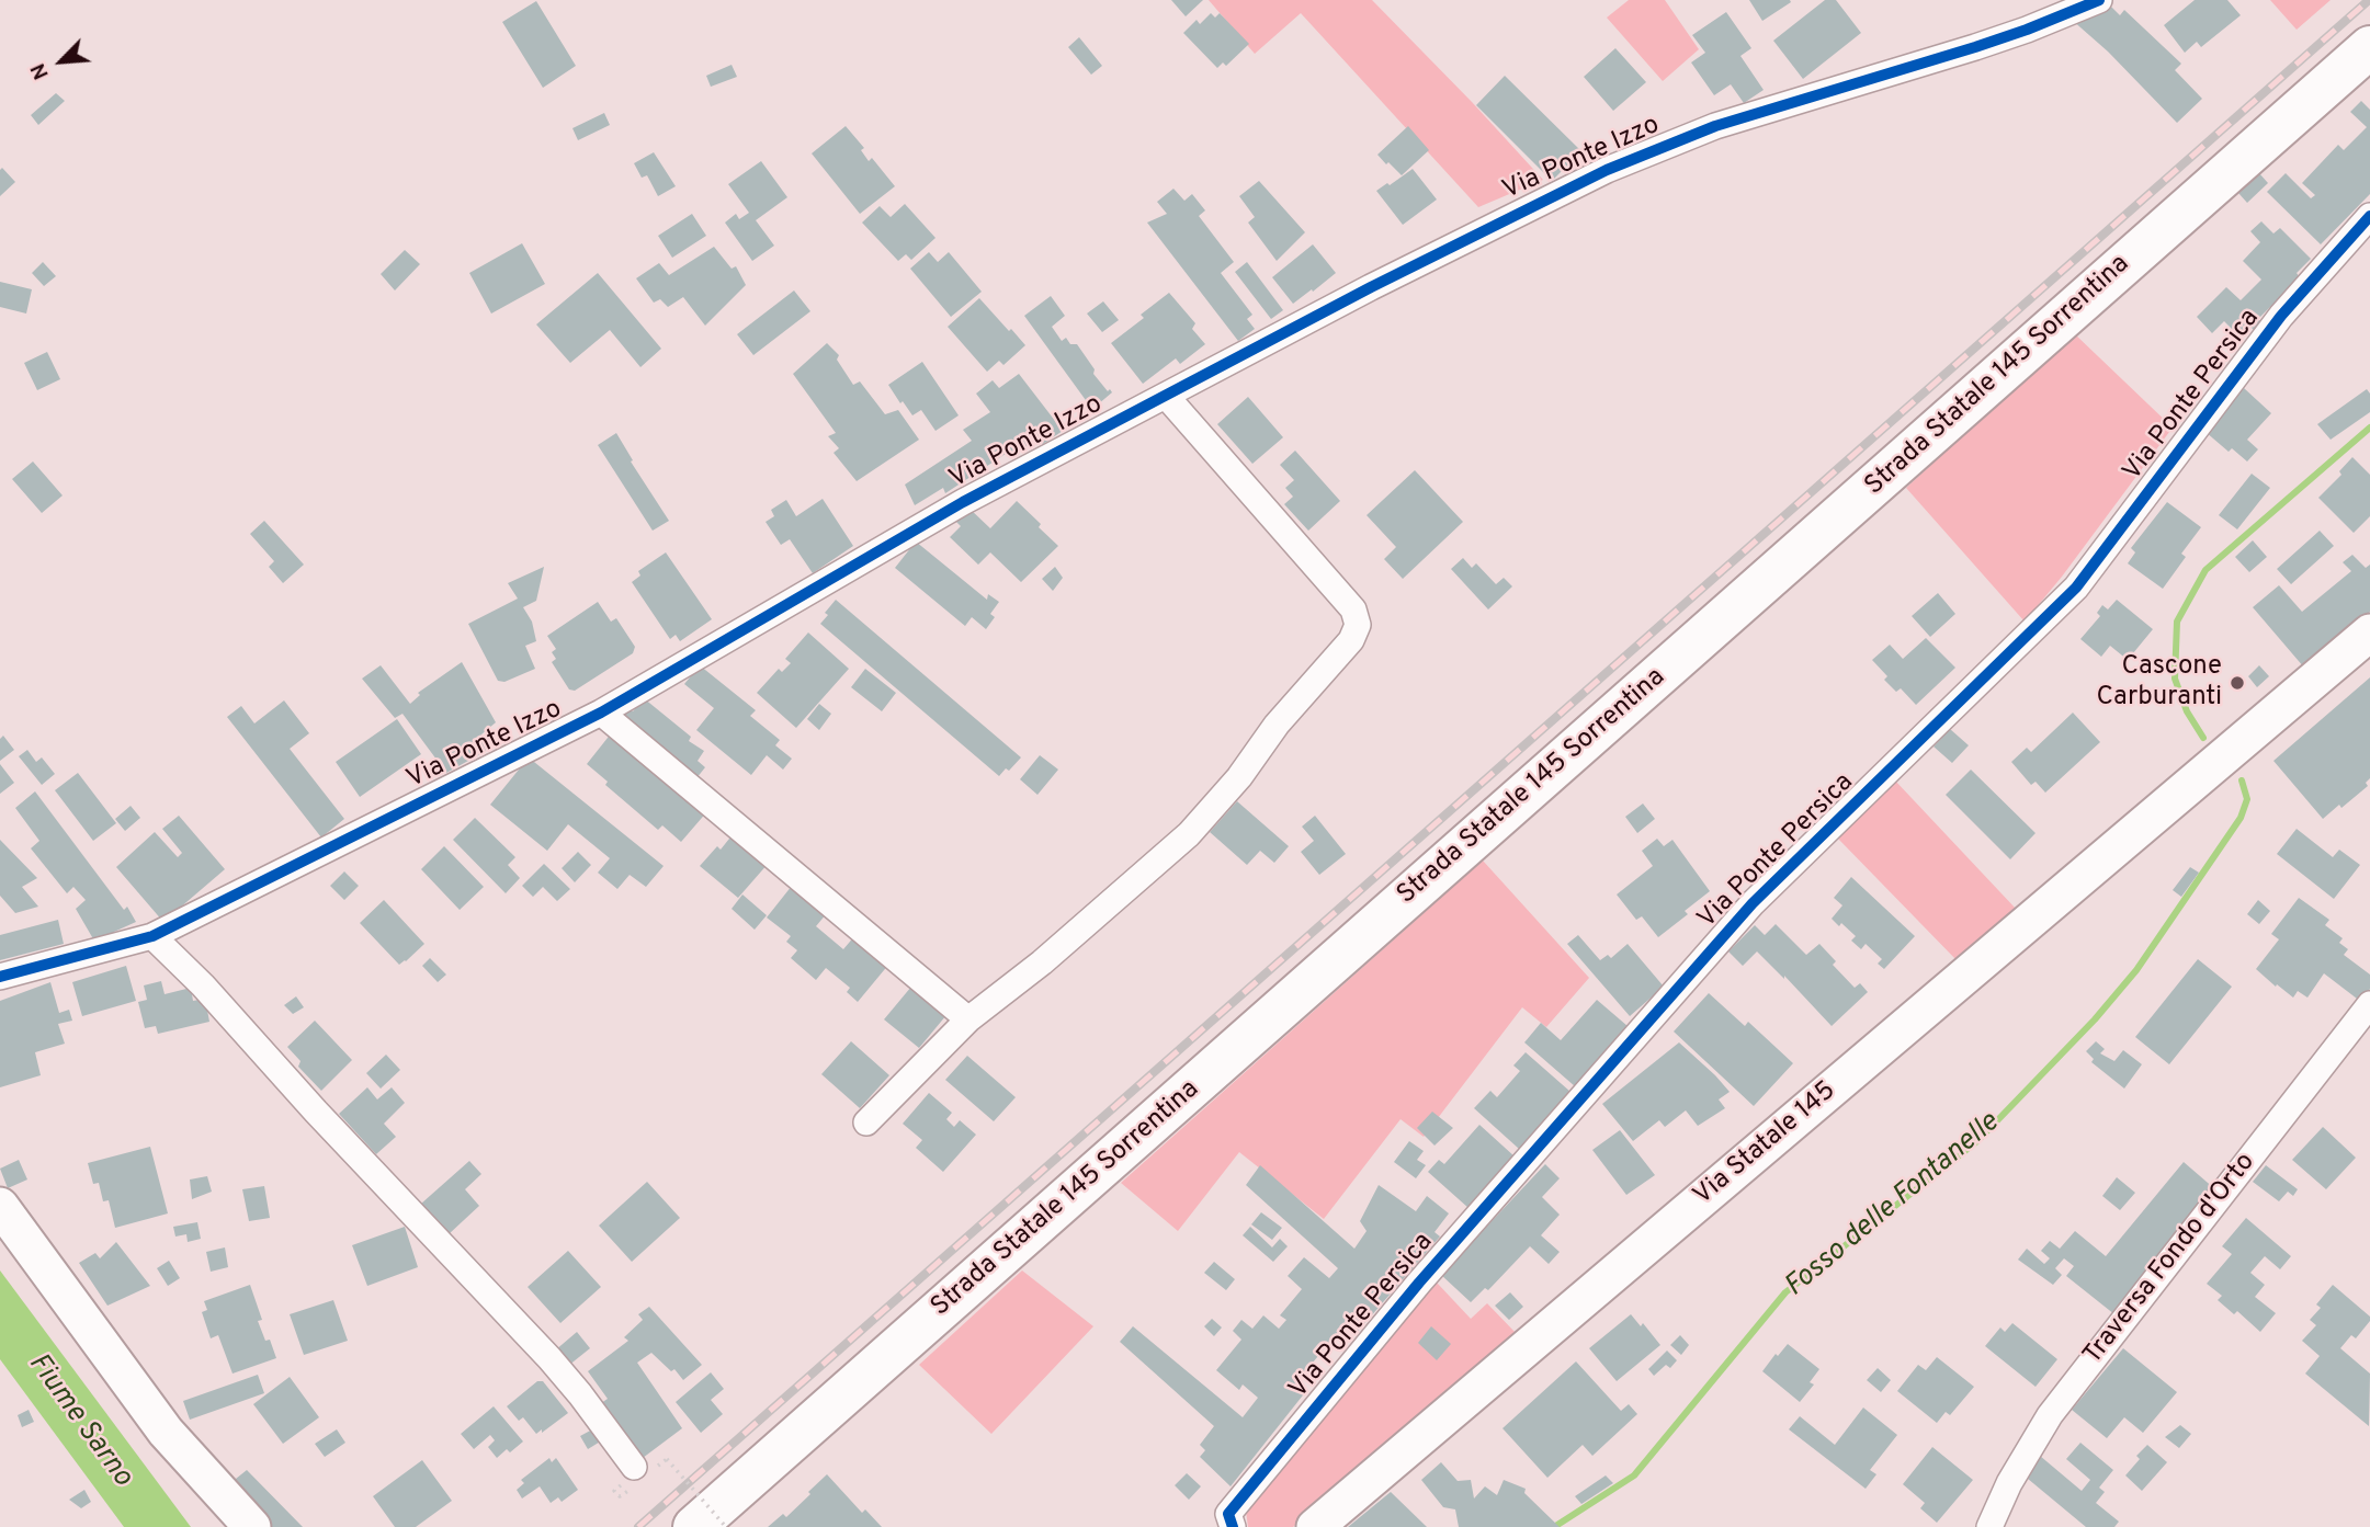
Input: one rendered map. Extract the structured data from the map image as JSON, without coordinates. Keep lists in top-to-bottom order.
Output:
{
  "streets": {
    "highway": ["Strada Statale 145 Sorrentina"],
    "main road": ["Via Statale 145"],
    "street": ["Via Ponte Izzo", "Via Ponte Persica", "Traversa Fondo d'Orto"]
  },
  "water": ["Fosso delle Fontanelle", "Fiume Sarno"],
  "places": ["Cascone Carburanti"],
  "north": "bottom left"
}
